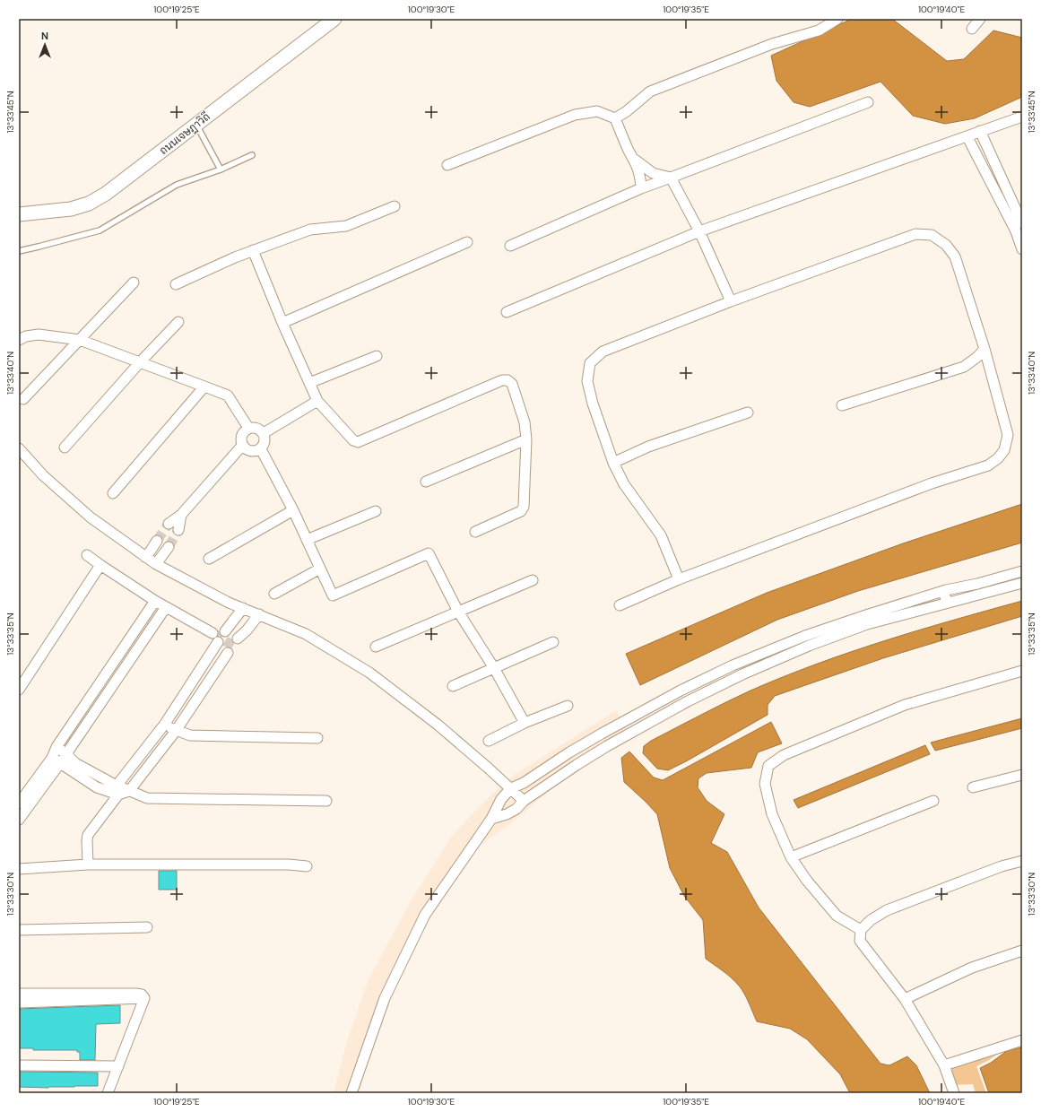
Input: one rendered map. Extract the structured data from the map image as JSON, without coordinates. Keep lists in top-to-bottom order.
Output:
{
  "streets": {
    "street": ["ถนนเจษฎาวิถี"]
  },
  "north": "top",
  "coordinates": [
    "100°19'25\"E",
    "100°19'30\"E",
    "100°19'35\"E",
    "100°19'40\"E",
    "13°33'45\"N",
    "13°33'40\"N",
    "13°33'35\"N",
    "13°33'30\"N"
  ]
}
